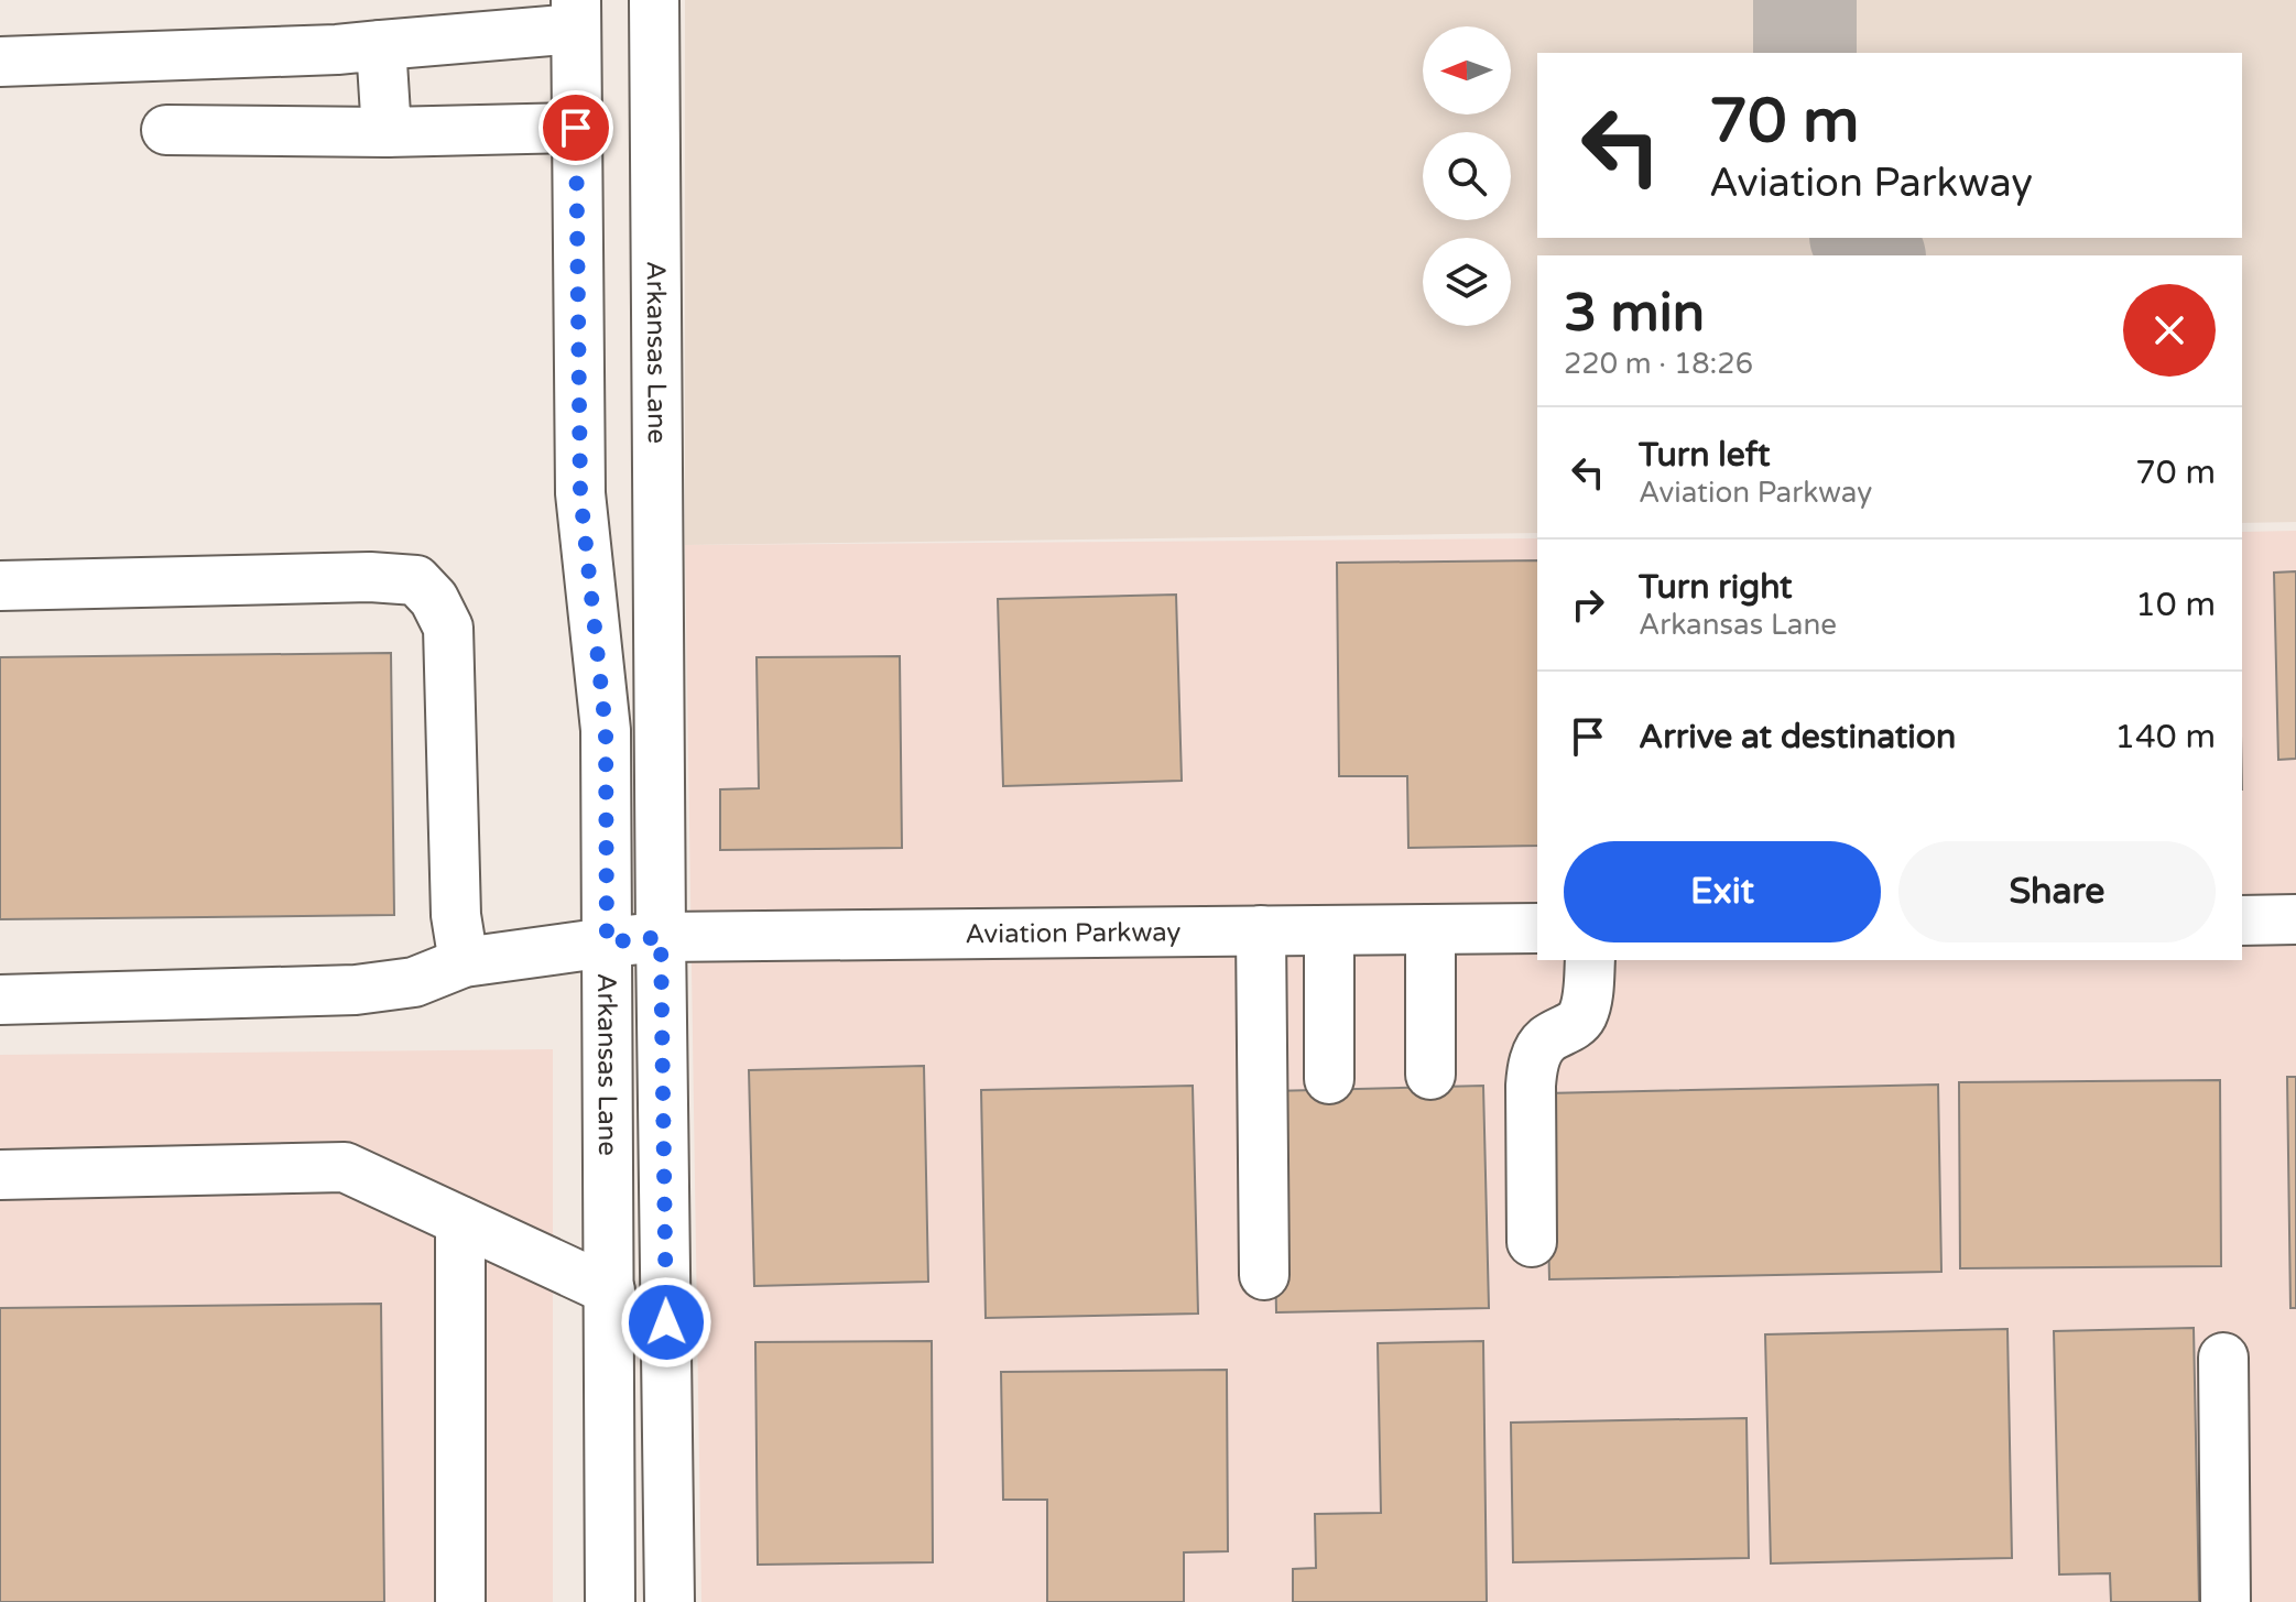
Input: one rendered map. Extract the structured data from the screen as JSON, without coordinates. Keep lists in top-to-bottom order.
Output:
{
  "streets": {
    "main road": ["Arkansas Lane", "Aviation Parkway"]
  },
  "crossings": [
    ["Arkansas Lane", "Aviation Parkway"]
  ],
  "north": "left",
  "page": {
    "turn": ["70 m", "Aviation Parkway"],
    "heading": ["3 min", "220 m · 18:26"],
    "list": [
      {
        "name": "Turn left",
        "note": "Aviation Parkway",
        "value": "70 m"
      },
      {
        "name": "Turn right",
        "note": "Arkansas Lane",
        "value": "10 m"
      },
      {
        "name": "Arrive at destination",
        "value": "140 m"
      }
    ],
    "buttons": ["Exit", "Share"]
  }
}
